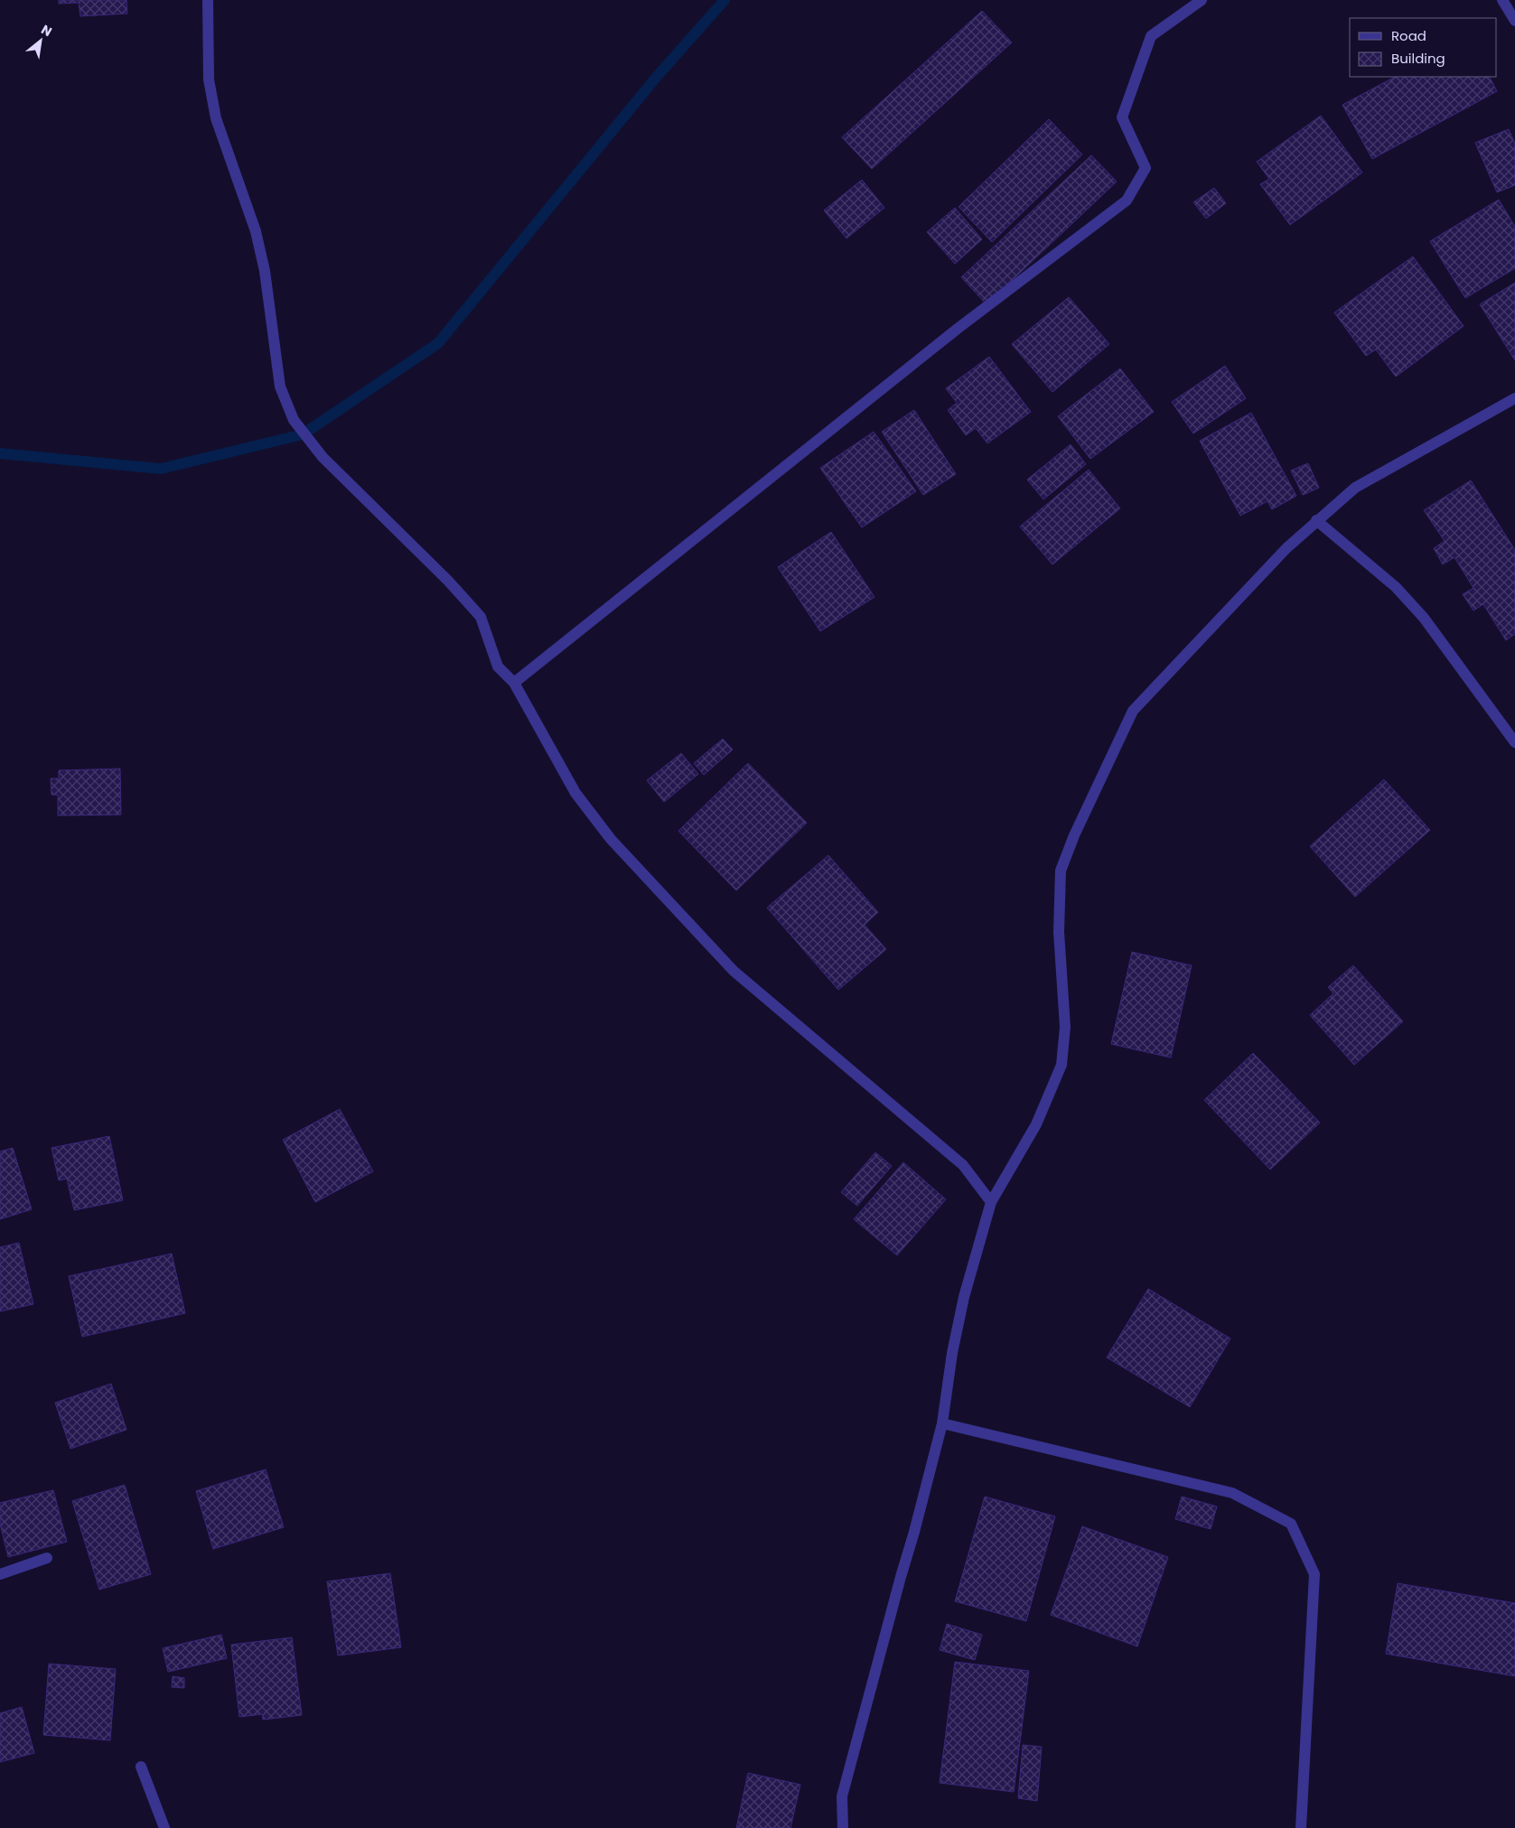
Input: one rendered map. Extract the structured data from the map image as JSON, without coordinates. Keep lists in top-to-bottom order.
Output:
{
  "legend": ["Road", "Building"],
  "north": "top right"
}
